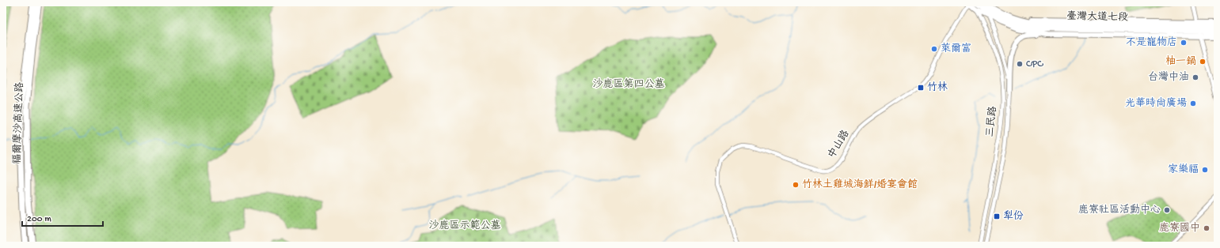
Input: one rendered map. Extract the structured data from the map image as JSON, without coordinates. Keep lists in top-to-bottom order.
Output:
{
  "streets": {
    "highway": ["福爾摩沙高速公路"],
    "main road": ["臺灣大道七段"],
    "street": ["三民路", "中山路"]
  },
  "crossings": [
    ["臺灣大道七段", "三民路"],
    ["臺灣大道七段", "中山路"]
  ],
  "parks": ["沙鹿區第四公墓", "沙鹿區示範公墓"],
  "places": {
    "other": [
      "不是寵物店",
      "萊爾富",
      "柚一鍋",
      "CPC",
      "台灣中油",
      "光華時尚廣場",
      "家樂福",
      "竹林土雞城海鮮/婚宴會館",
      "鹿寮社區活動中心",
      "鹿寮國中"
    ],
    "transit": ["竹林", "犁份"]
  },
  "scale_bar": "200 m"
}
